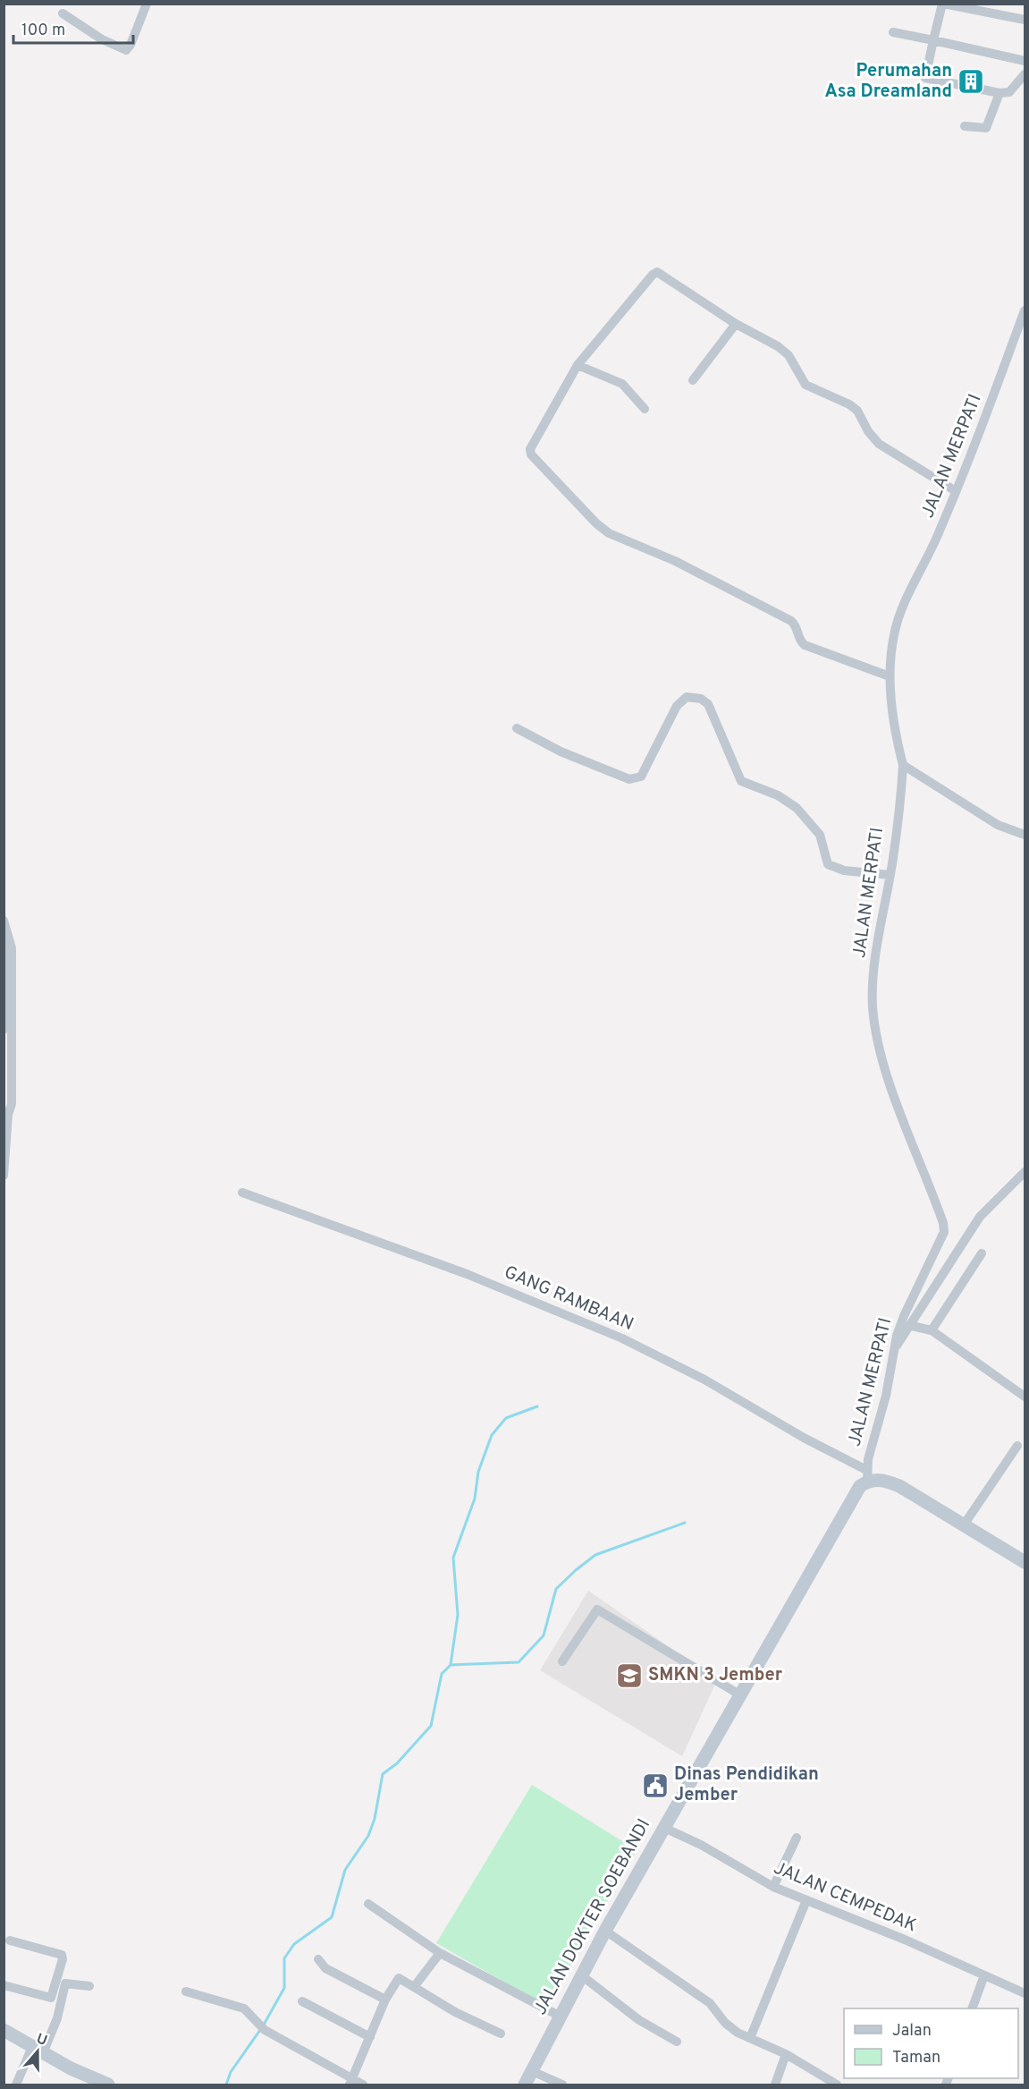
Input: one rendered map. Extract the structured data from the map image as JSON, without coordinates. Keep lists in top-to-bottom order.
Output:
{
  "streets": {
    "main road": ["JALAN DOKTER SOEBANDI"],
    "street": ["JALAN MERPATI", "GANG RAMBAAN", "JALAN CEMPEDAK"]
  },
  "crossings": [
    ["JALAN MERPATI", "GANG RAMBAAN"],
    ["JALAN MERPATI", "JALAN DOKTER SOEBANDI"],
    ["GANG RAMBAAN", "JALAN DOKTER SOEBANDI"],
    ["JALAN CEMPEDAK", "JALAN DOKTER SOEBANDI"]
  ],
  "places": {
    "building": ["Perumahan Asa Dreamland"],
    "school or university": ["SMKN 3 Jember"],
    "public building": ["Dinas Pendidikan Jember"]
  },
  "legend": ["Jalan", "Taman"],
  "scale_bar": "100 m",
  "north": "top"
}
